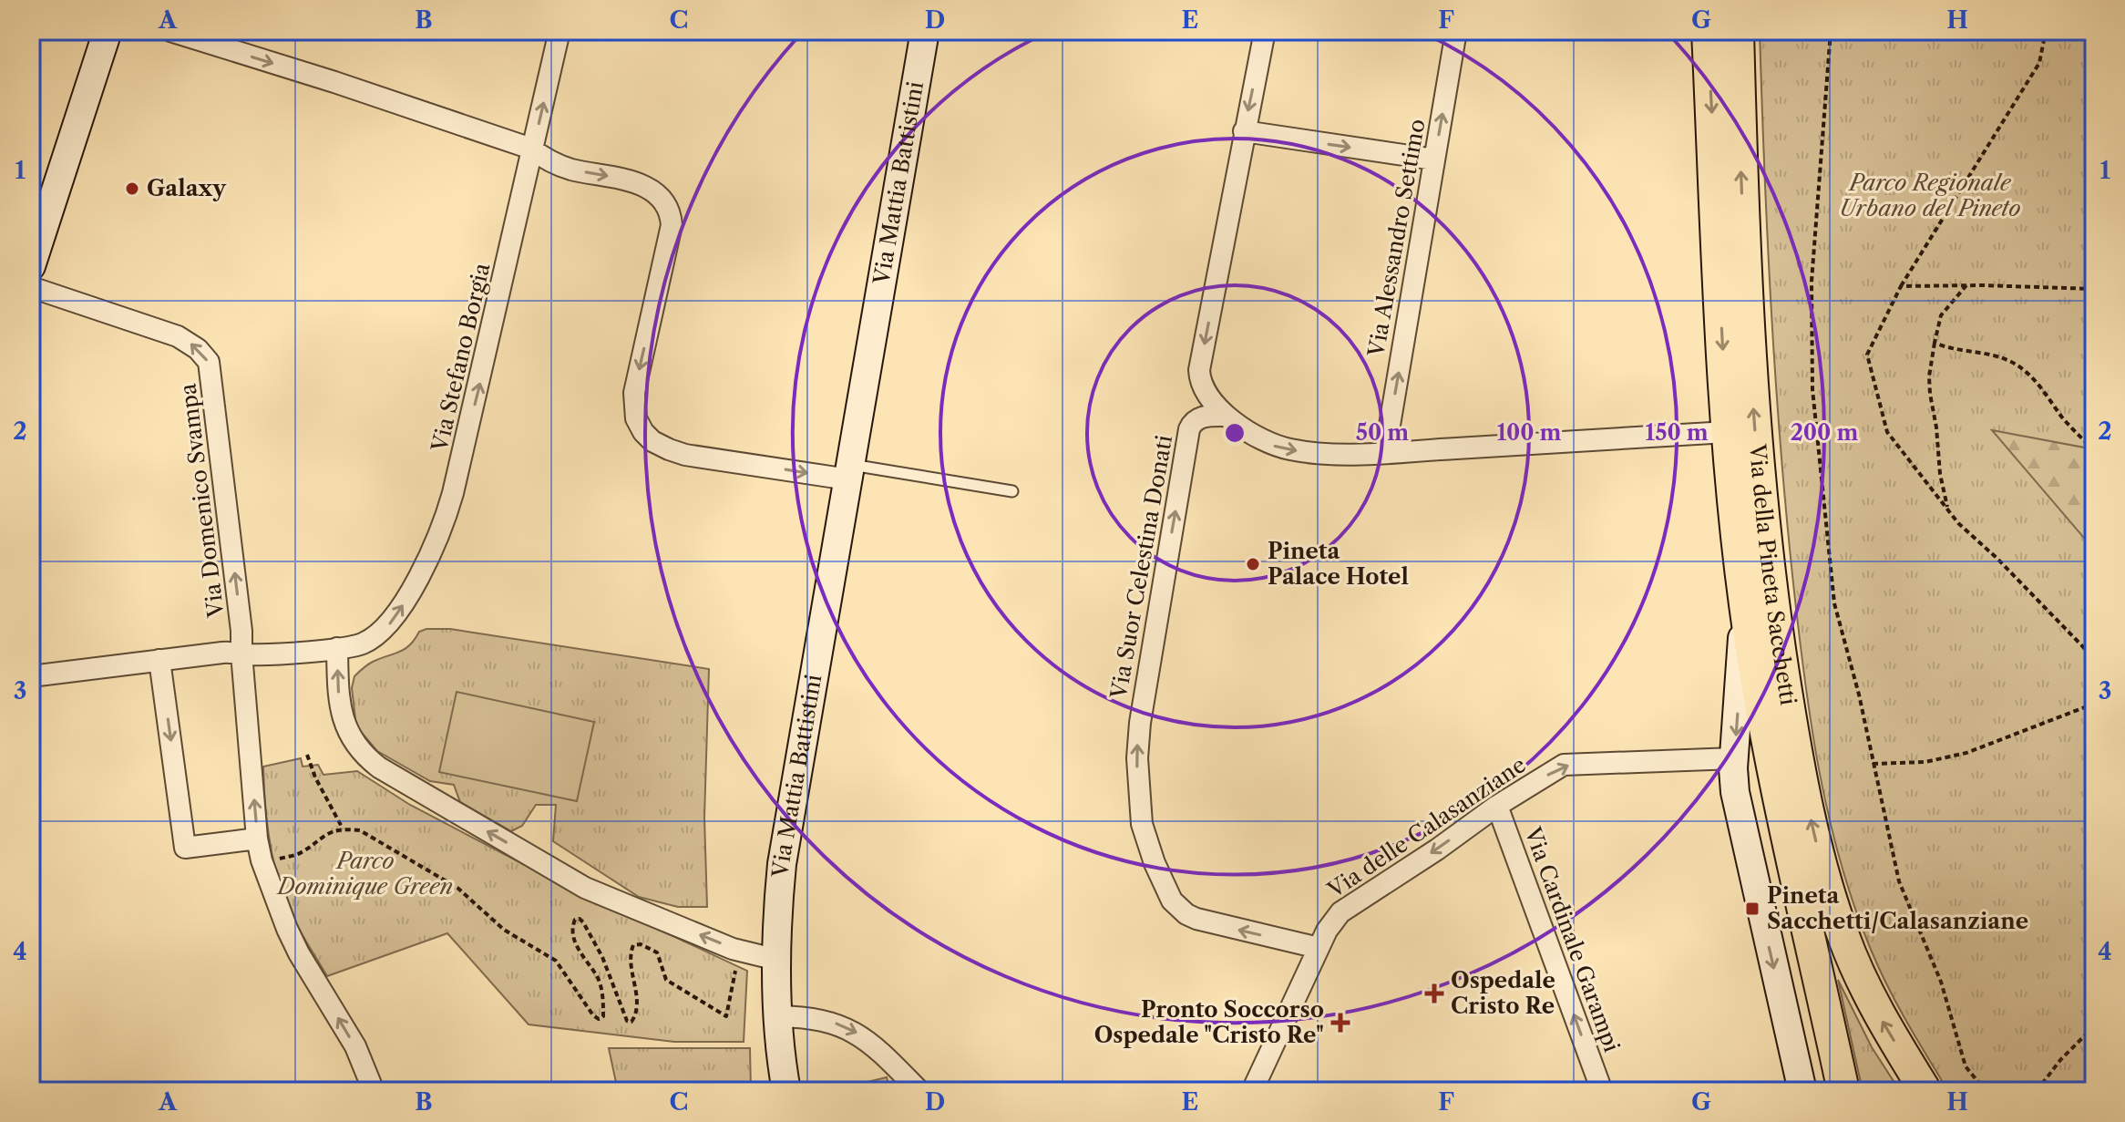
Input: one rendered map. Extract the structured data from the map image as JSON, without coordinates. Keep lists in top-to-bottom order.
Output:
{
  "streets": {
    "main road": ["Via Mattia Battistini", "Via della Pineta Sacchetti"],
    "street": [
      "Via Alessandro Settimo",
      "Via Stefano Borgia",
      "Via Domenico Svampa",
      "Via Suor Celestina Donati",
      "Via delle Calasanziane",
      "Via Cardinale Garampi"
    ]
  },
  "crossings": [
    ["Via Stefano Borgia", "Via Domenico Svampa"],
    ["Via Suor Celestina Donati", "Via delle Calasanziane"],
    ["Via della Pineta Sacchetti", "Via delle Calasanziane"],
    ["Via delle Calasanziane", "Via Cardinale Garampi"]
  ],
  "one_way": [
    "Via Alessandro Settimo",
    "Via Stefano Borgia",
    "Via Domenico Svampa",
    "Via Cardinale Garampi"
  ],
  "parks": ["Parco Regionale Urbano del Pineto", "Parco Dominique Green"],
  "places": {
    "other": ["Galaxy", "Pineta Palace Hotel"],
    "transit": ["Pineta Sacchetti/Calasanziane"],
    "health": ["Ospedale Cristo Re", "Pronto Soccorso Ospedale \"Cristo Re\""]
  },
  "grid": {
    "columns": [
      "A",
      "B",
      "C",
      "D",
      "E",
      "F",
      "G",
      "H"
    ],
    "rows": [
      "1",
      "2",
      "3",
      "4"
    ]
  },
  "rings": [
    "50 m",
    "100 m",
    "150 m",
    "200 m"
  ]
}
